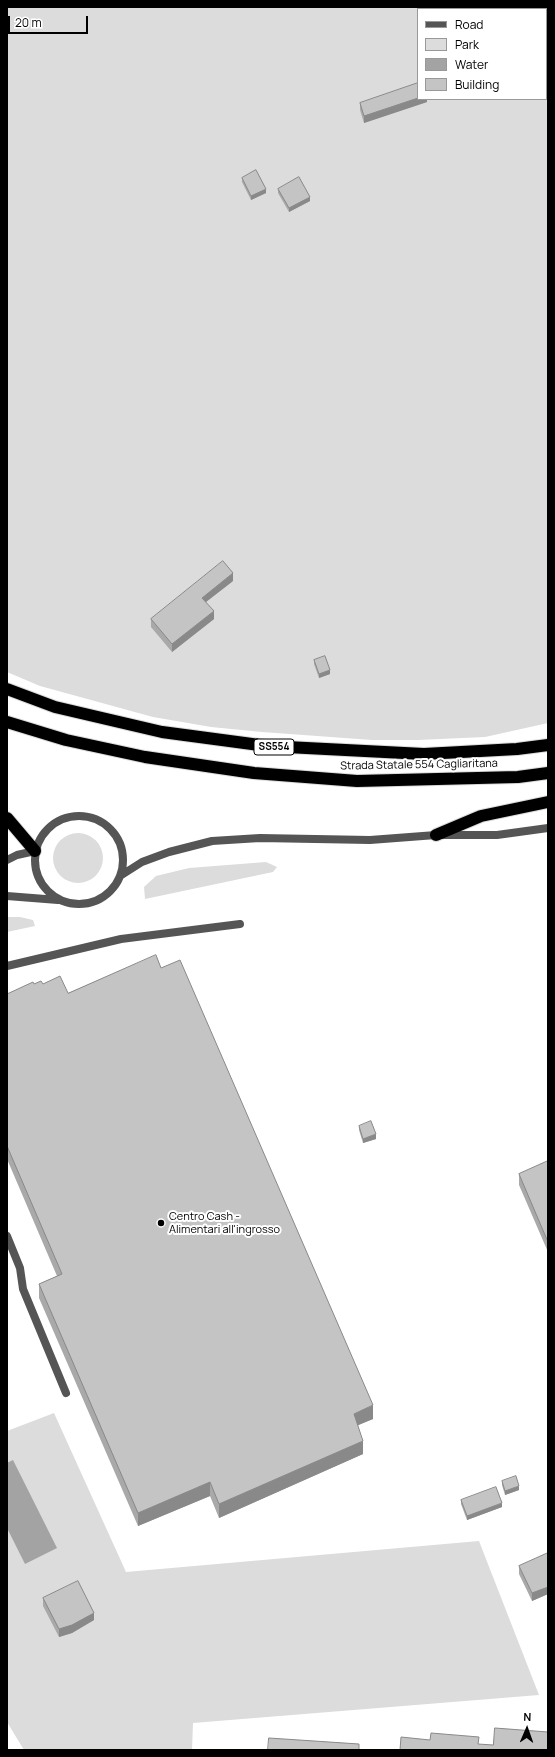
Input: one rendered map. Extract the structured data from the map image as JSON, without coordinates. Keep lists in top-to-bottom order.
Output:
{
  "streets": {
    "highway": ["SS554", "Strada Statale 554 Cagliaritana"]
  },
  "places": ["Centro Cash - Alimentari all'ingrosso"],
  "legend": [
    "Road",
    "Park",
    "Water",
    "Building"
  ],
  "scale_bar": "20 m",
  "north": "top"
}
